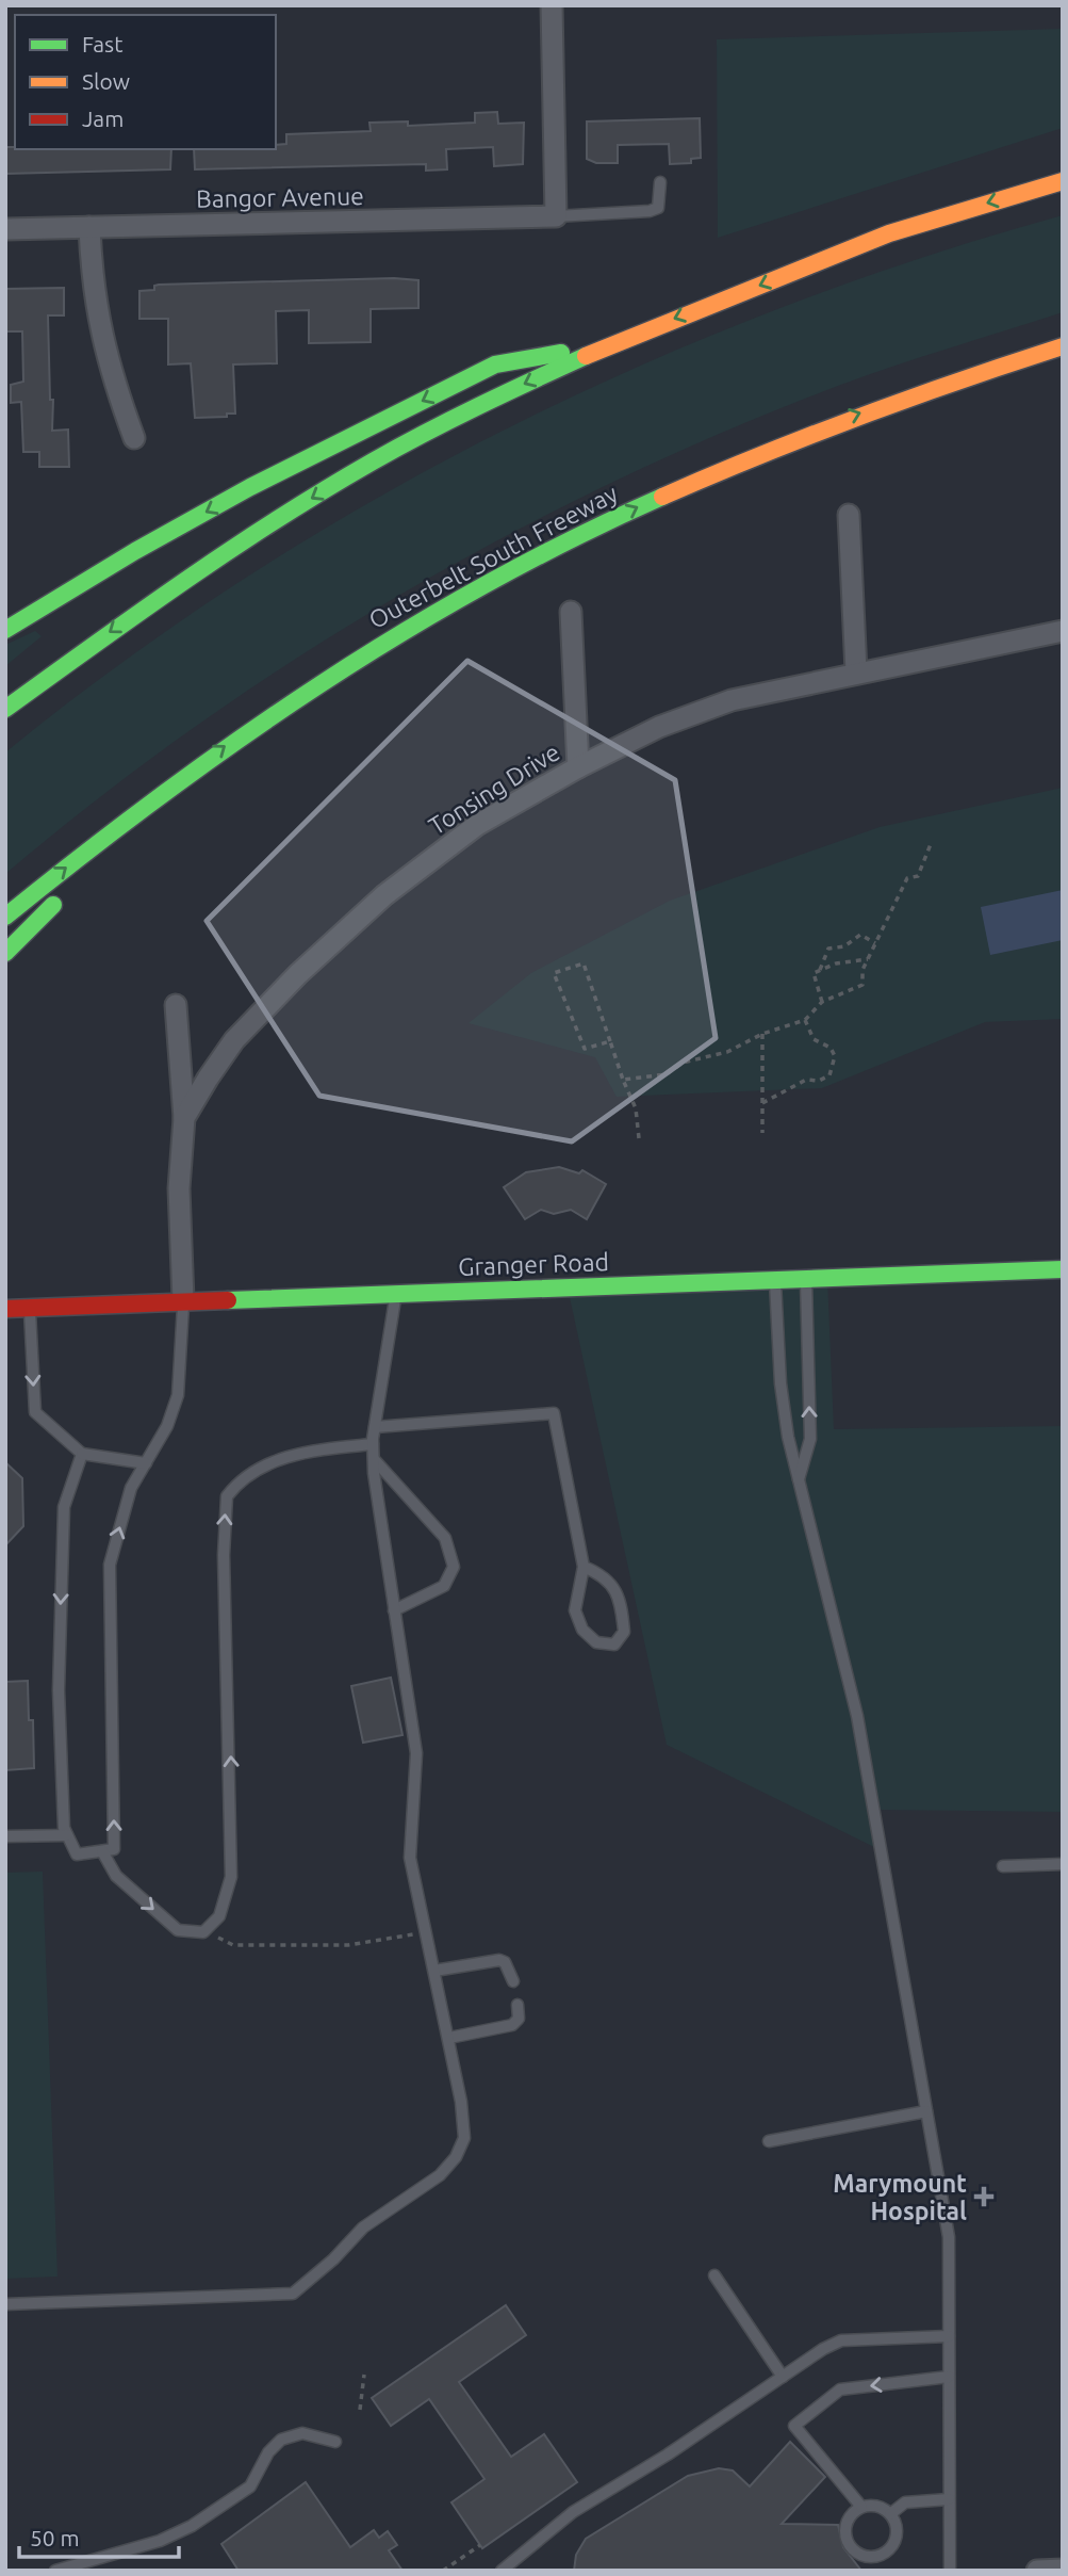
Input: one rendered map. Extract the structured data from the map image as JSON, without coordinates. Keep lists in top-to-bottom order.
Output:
{
  "streets": {
    "main road": ["Outerbelt South Freeway", "Granger Road"],
    "street": ["Bangor Avenue", "Tonsing Drive"]
  },
  "crossings": [
    ["Tonsing Drive", "Granger Road"]
  ],
  "one_way": ["Outerbelt South Freeway"],
  "places": {
    "health": ["Marymount Hospital"]
  },
  "legend": ["Fast", "Slow", "Jam"],
  "scale_bar": "50 m"
}
